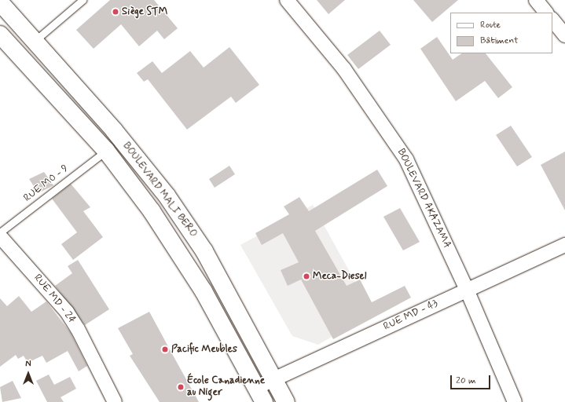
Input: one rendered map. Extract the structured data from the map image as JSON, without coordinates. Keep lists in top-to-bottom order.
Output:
{
  "streets": {
    "main road": ["BOULEVARD MALI BERO"],
    "street": ["BOULEVARD AKAZAMA", "RUE MD - 24", "RUE MD - 43"],
    "lane": ["RUE MO - 9"]
  },
  "crossings": [
    ["RUE MO - 9", "BOULEVARD MALI BERO"],
    ["BOULEVARD MALI BERO", "RUE MD - 43"],
    ["BOULEVARD AKAZAMA", "RUE MD - 43"]
  ],
  "places": [
    "Siège STM",
    "Meca-Diesel",
    "Pacific Meubles",
    "École Canadienne au Niger"
  ],
  "legend": ["Route", "Bâtiment"],
  "scale_bar": "20 m",
  "north": "top"
}
